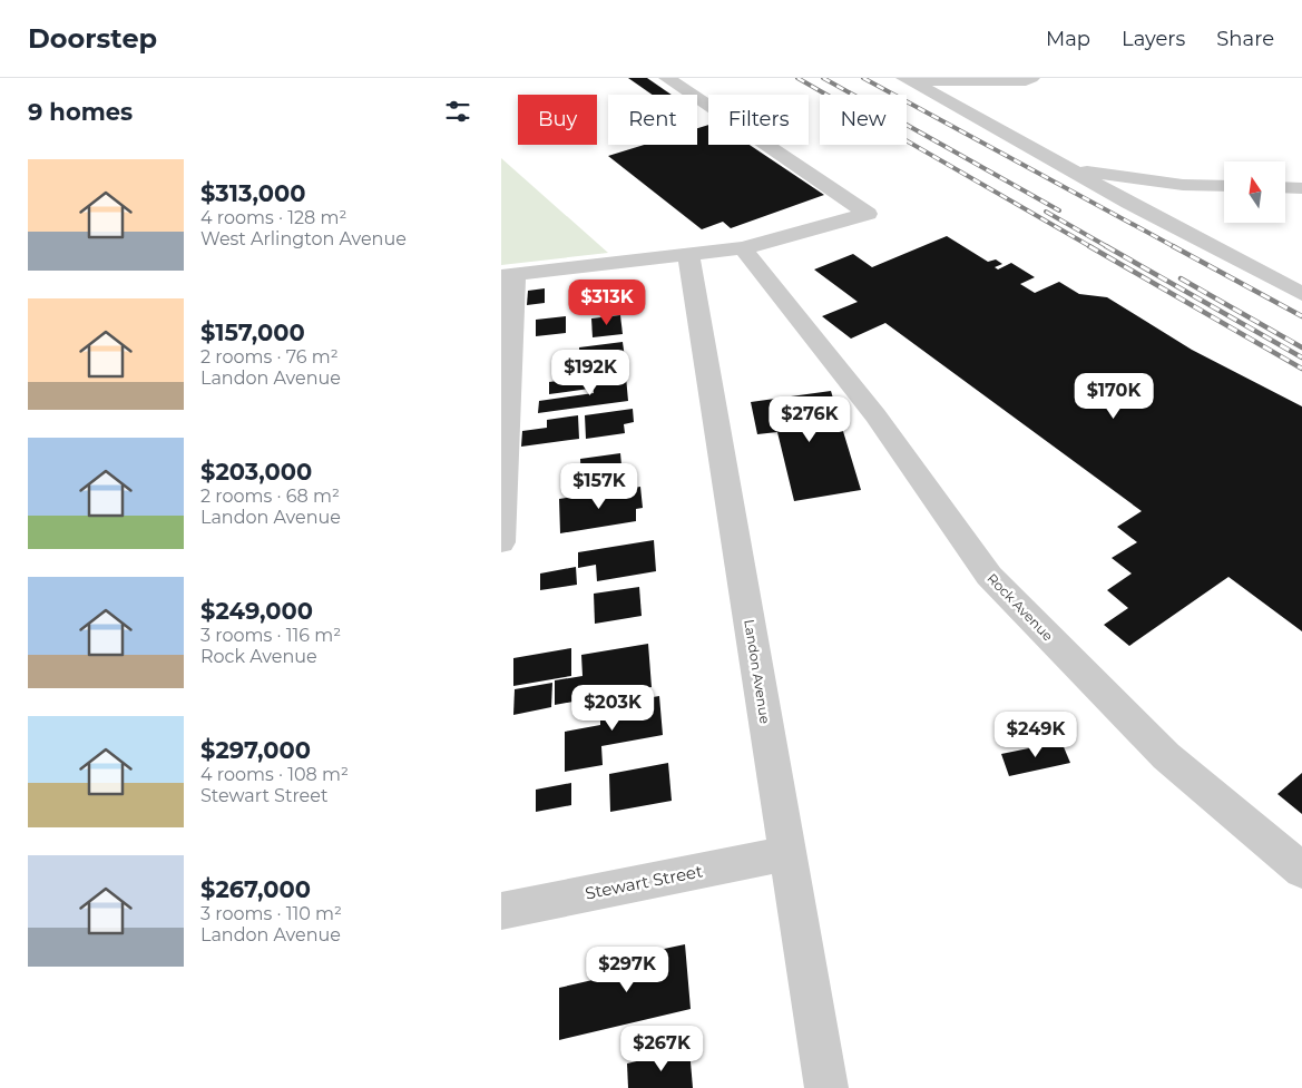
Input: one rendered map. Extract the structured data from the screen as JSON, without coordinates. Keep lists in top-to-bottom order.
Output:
{
  "streets": {
    "street": ["Rock Avenue", "Landon Avenue", "Stewart Street"]
  },
  "crossings": [
    ["Landon Avenue", "Stewart Street"]
  ],
  "north": "top",
  "page": {
    "header": "Doorstep",
    "nav": ["Map", "Layers", "Share"],
    "heading": "9 homes",
    "chip": [
      "Buy",
      "Rent",
      "Filters",
      "New"
    ],
    "list": [
      {
        "name": "$313,000",
        "note": "4 rooms · 128 m² · West Arlington Avenue"
      },
      {
        "name": "$157,000",
        "note": "2 rooms · 76 m² · Landon Avenue"
      },
      {
        "name": "$203,000",
        "note": "2 rooms · 68 m² · Landon Avenue"
      },
      {
        "name": "$249,000",
        "note": "3 rooms · 116 m² · Rock Avenue"
      },
      {
        "name": "$297,000",
        "note": "4 rooms · 108 m² · Stewart Street"
      },
      {
        "name": "$267,000",
        "note": "3 rooms · 110 m² · Landon Avenue"
      }
    ],
    "price": [
      "$313K",
      "$192K",
      "$170K",
      "$276K",
      "$157K",
      "$203K",
      "$249K",
      "$297K",
      "$267K"
    ]
  }
}
